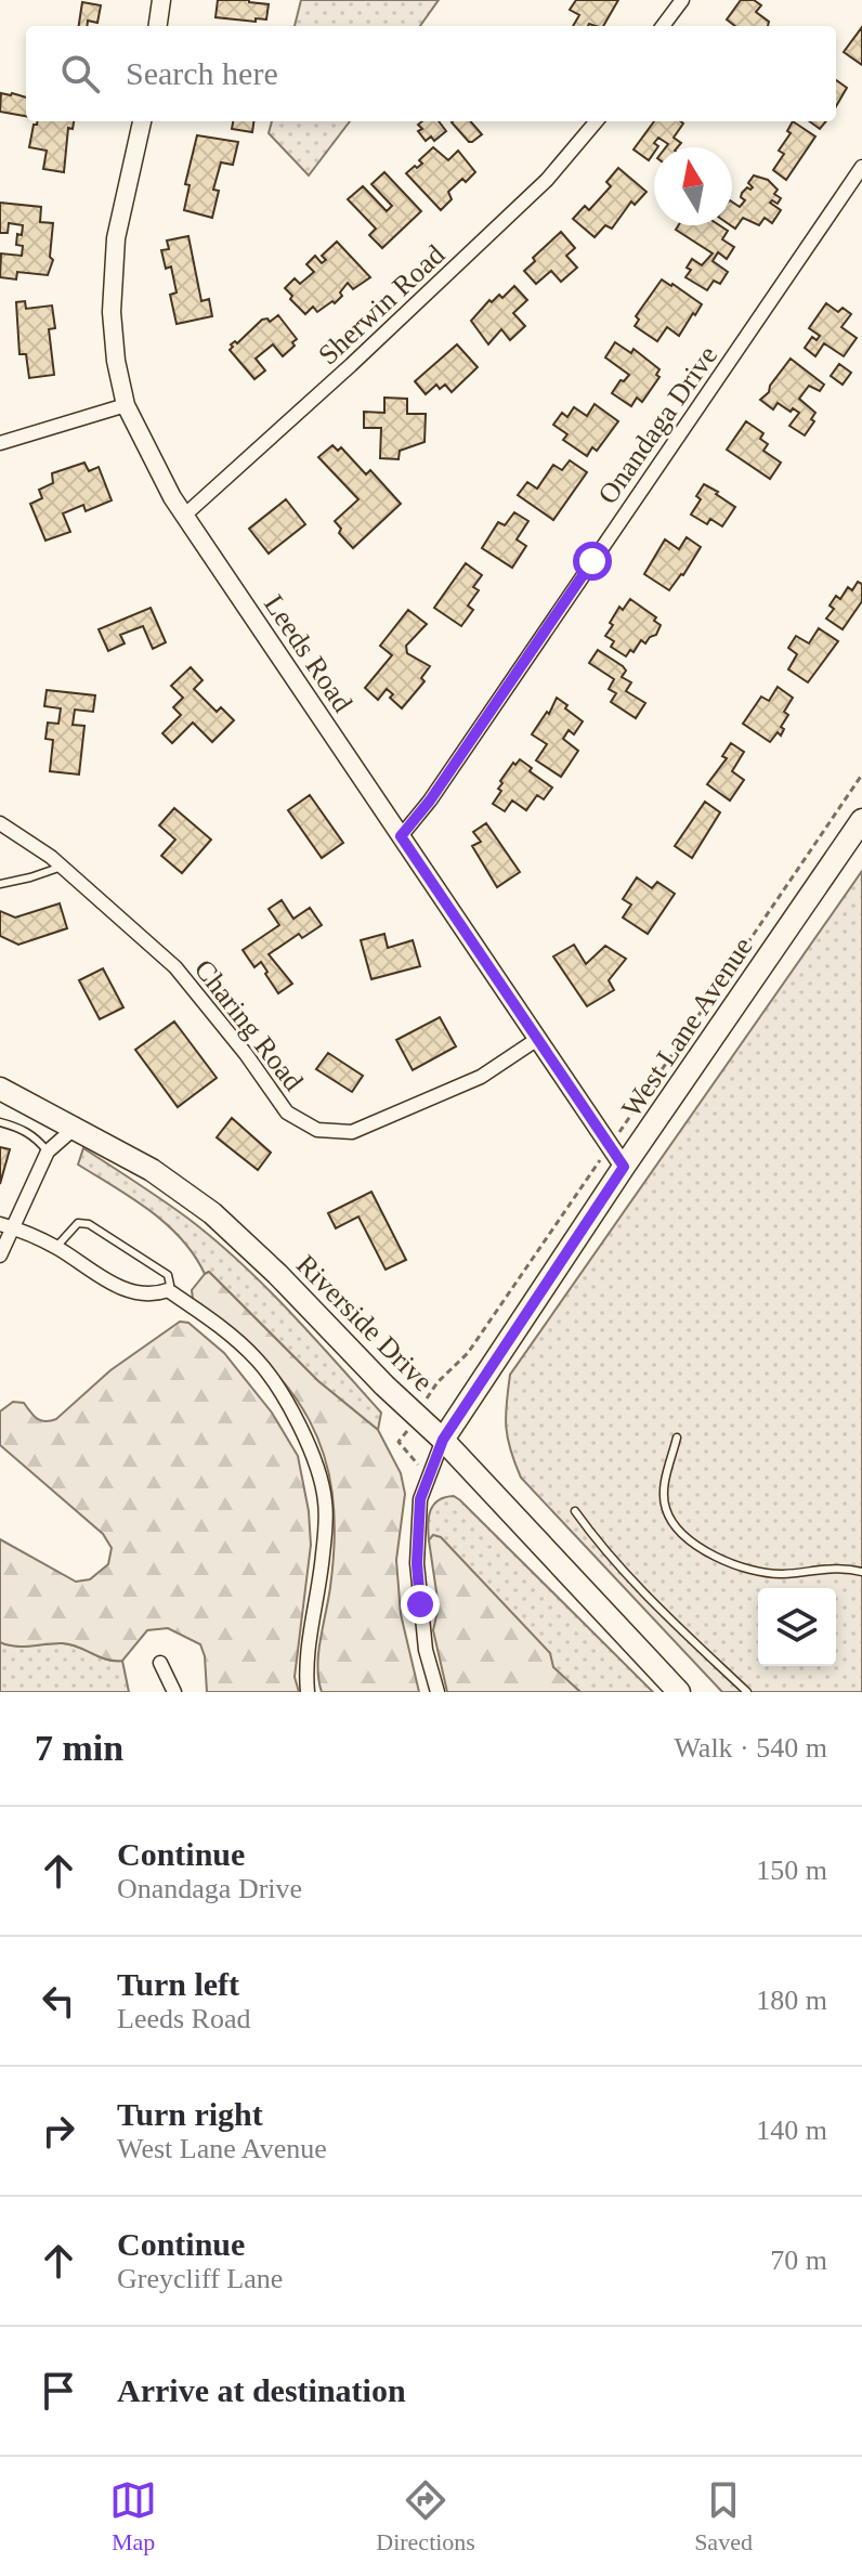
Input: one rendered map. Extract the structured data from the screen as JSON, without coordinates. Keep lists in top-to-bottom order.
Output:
{
  "streets": {
    "main road": ["West Lane Avenue", "Riverside Drive"],
    "street": [
      "Sherwin Road",
      "Onandaga Drive",
      "Leeds Road",
      "Charing Road"
    ]
  },
  "crossings": [
    ["Sherwin Road", "Leeds Road"],
    ["Onandaga Drive", "Leeds Road"],
    ["Leeds Road", "Charing Road"],
    ["Leeds Road", "West Lane Avenue"],
    ["West Lane Avenue", "Riverside Drive"]
  ],
  "north": "top",
  "page": {
    "search": "Search here",
    "heading": ["7 min", "Walk · 540 m"],
    "list": [
      ["Continue", "Onandaga Drive", "150 m"],
      ["Turn left", "Leeds Road", "180 m"],
      ["Turn right", "West Lane Avenue", "140 m"],
      ["Continue", "Greycliff Lane", "70 m"],
      "Arrive at destination"
    ],
    "nav": ["Map", "Directions", "Saved"]
  }
}
